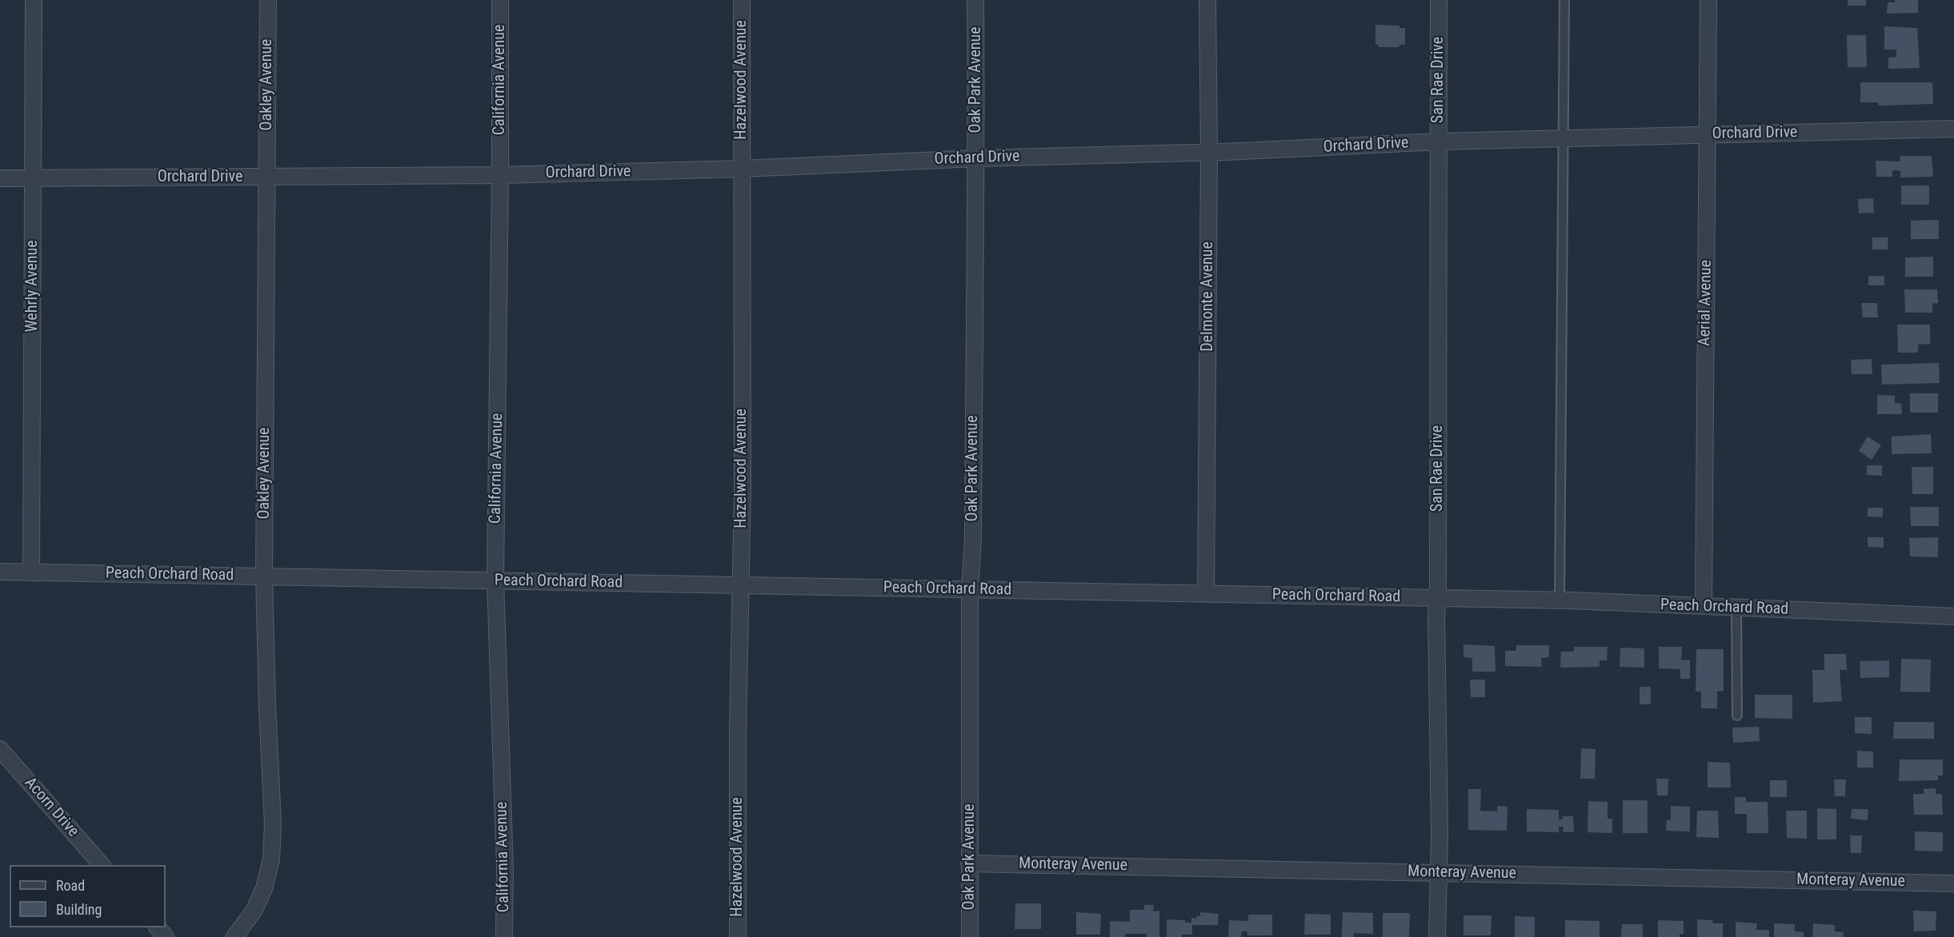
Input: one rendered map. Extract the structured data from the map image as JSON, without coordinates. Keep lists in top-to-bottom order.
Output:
{
  "streets": {
    "street": [
      "California Avenue",
      "Hazelwood Avenue",
      "Oak Park Avenue",
      "San Rae Drive",
      "Oakley Avenue",
      "Orchard Drive",
      "Wehrly Avenue",
      "Delmonte Avenue",
      "Aerial Avenue",
      "Peach Orchard Road",
      "Acorn Drive",
      "Monteray Avenue"
    ]
  },
  "crossings": [
    ["California Avenue", "Orchard Drive"],
    ["California Avenue", "Peach Orchard Road"],
    ["Hazelwood Avenue", "Orchard Drive"],
    ["Hazelwood Avenue", "Peach Orchard Road"],
    ["Oak Park Avenue", "Orchard Drive"],
    ["Oak Park Avenue", "Peach Orchard Road"],
    ["Oak Park Avenue", "Monteray Avenue"],
    ["San Rae Drive", "Orchard Drive"],
    ["San Rae Drive", "Peach Orchard Road"],
    ["San Rae Drive", "Monteray Avenue"],
    ["Oakley Avenue", "Orchard Drive"],
    ["Oakley Avenue", "Peach Orchard Road"],
    ["Orchard Drive", "Wehrly Avenue"],
    ["Orchard Drive", "Delmonte Avenue"],
    ["Orchard Drive", "Aerial Avenue"],
    ["Wehrly Avenue", "Peach Orchard Road"],
    ["Delmonte Avenue", "Peach Orchard Road"],
    ["Aerial Avenue", "Peach Orchard Road"]
  ],
  "legend": ["Road", "Building"]
}
